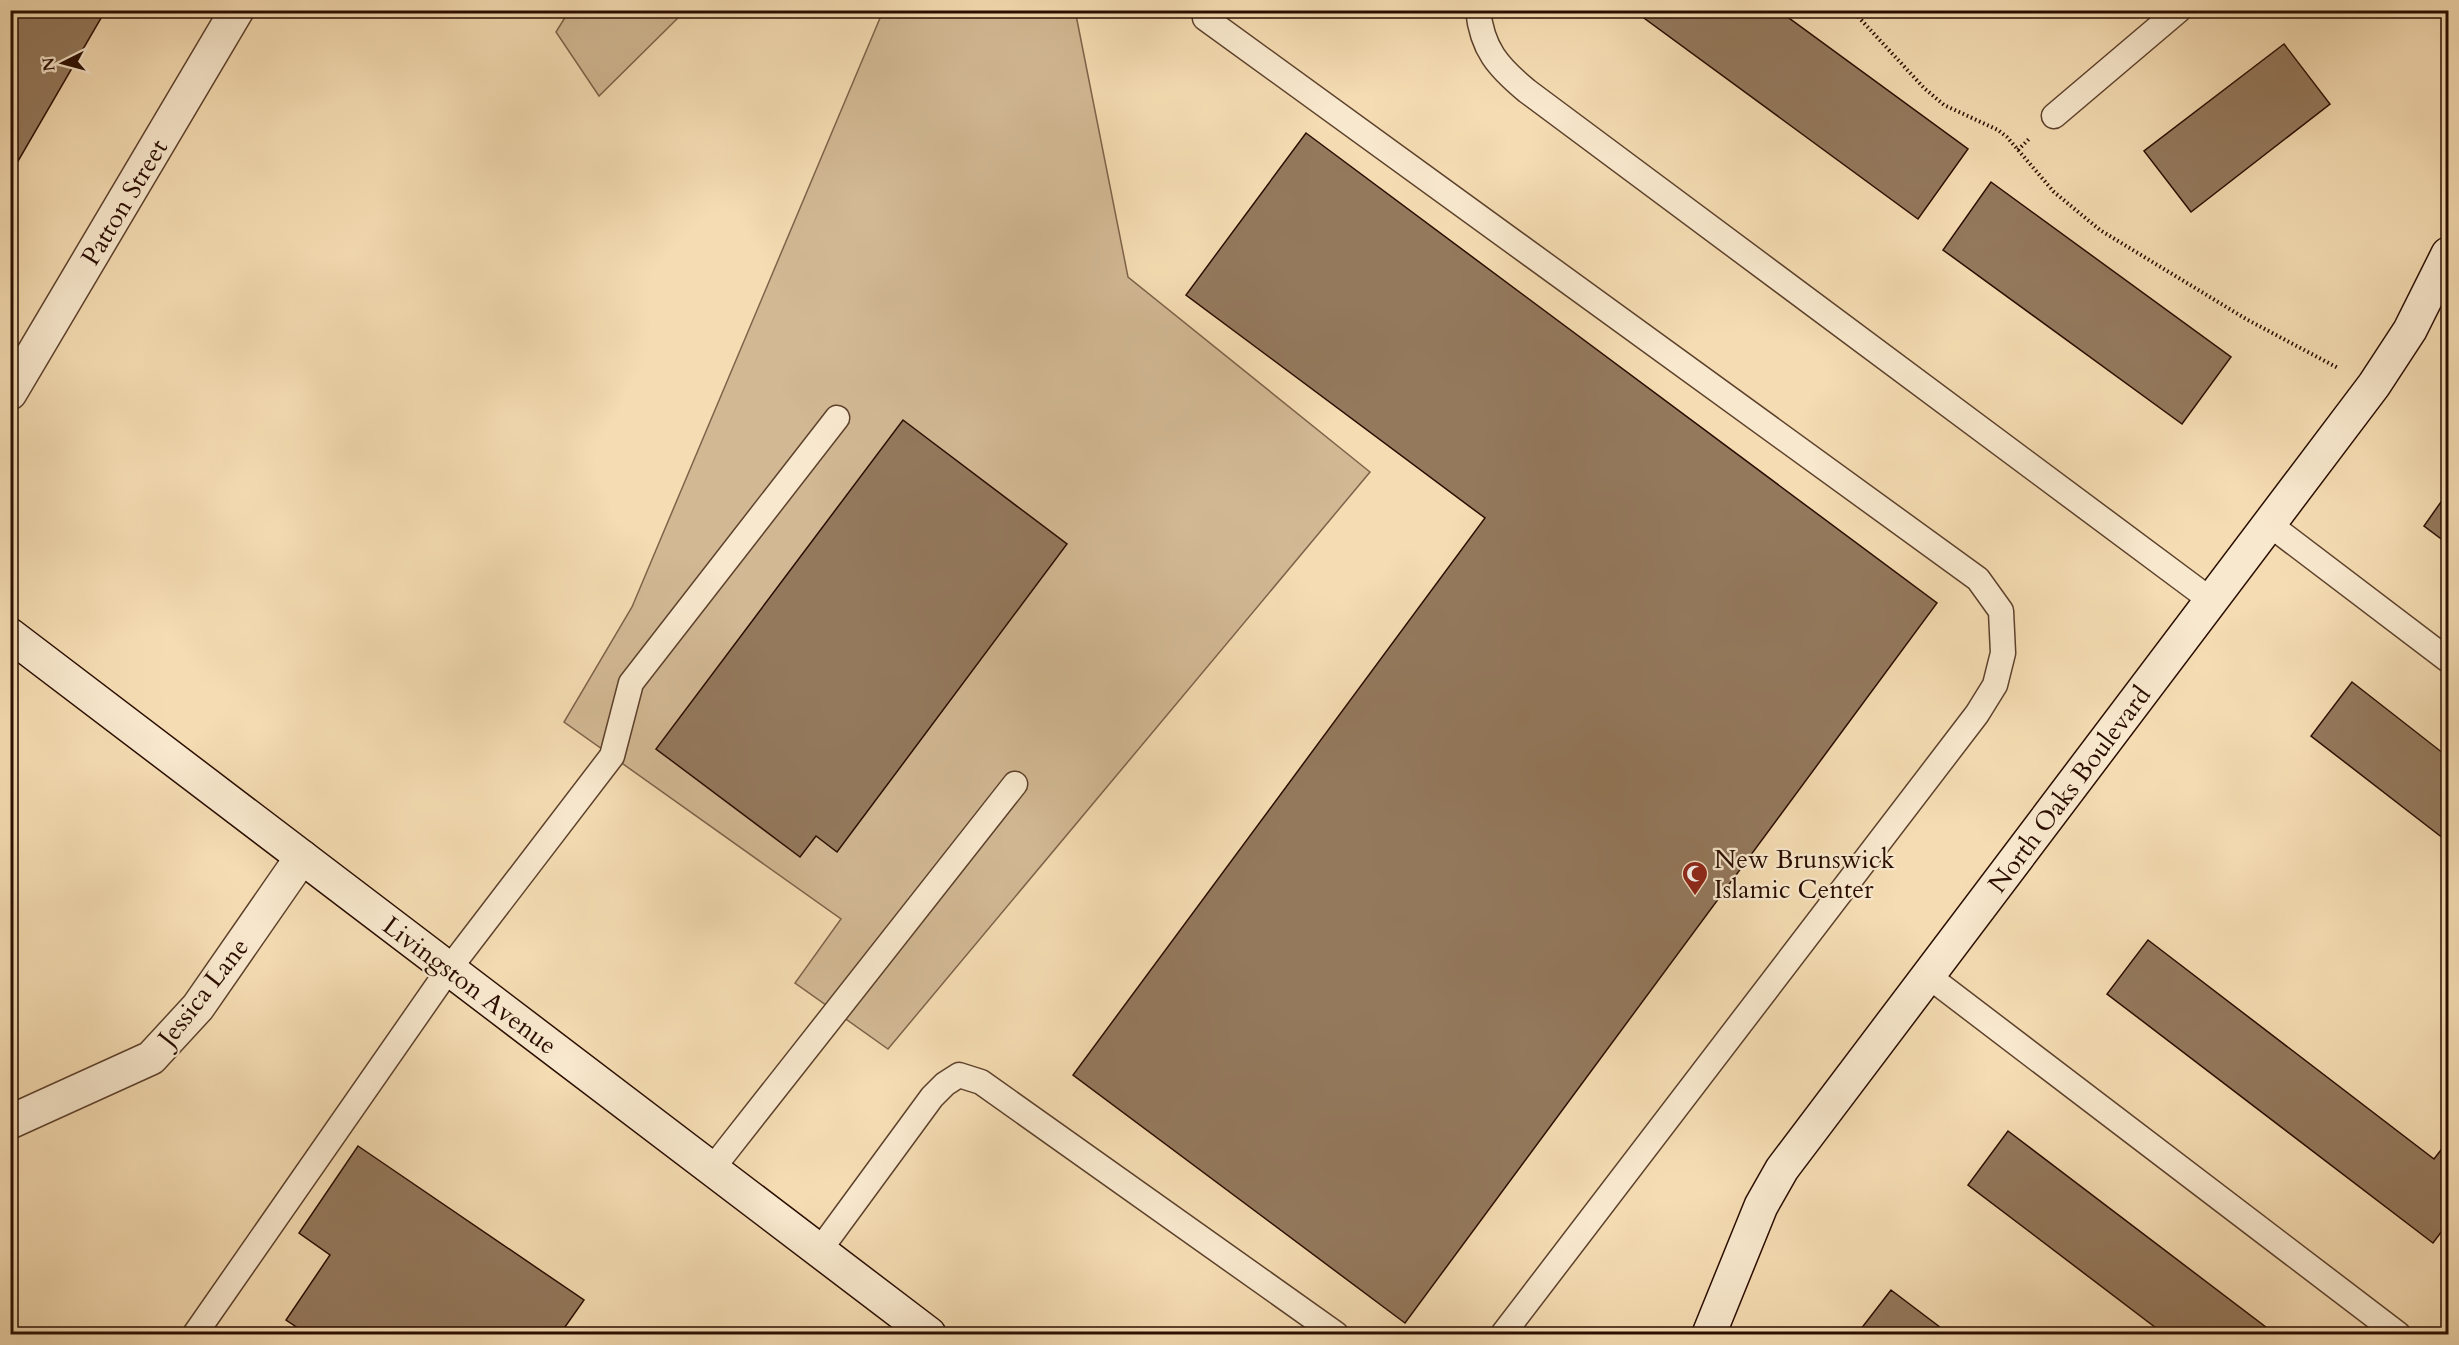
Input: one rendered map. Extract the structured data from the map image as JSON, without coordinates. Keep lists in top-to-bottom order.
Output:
{
  "streets": {
    "street": [
      "Patton Street",
      "North Oaks Boulevard",
      "Livingston Avenue",
      "Jessica Lane"
    ]
  },
  "crossings": [
    ["Livingston Avenue", "Jessica Lane"]
  ],
  "places": {
    "mosque": ["New Brunswick Islamic Center"]
  },
  "north": "left"
}
